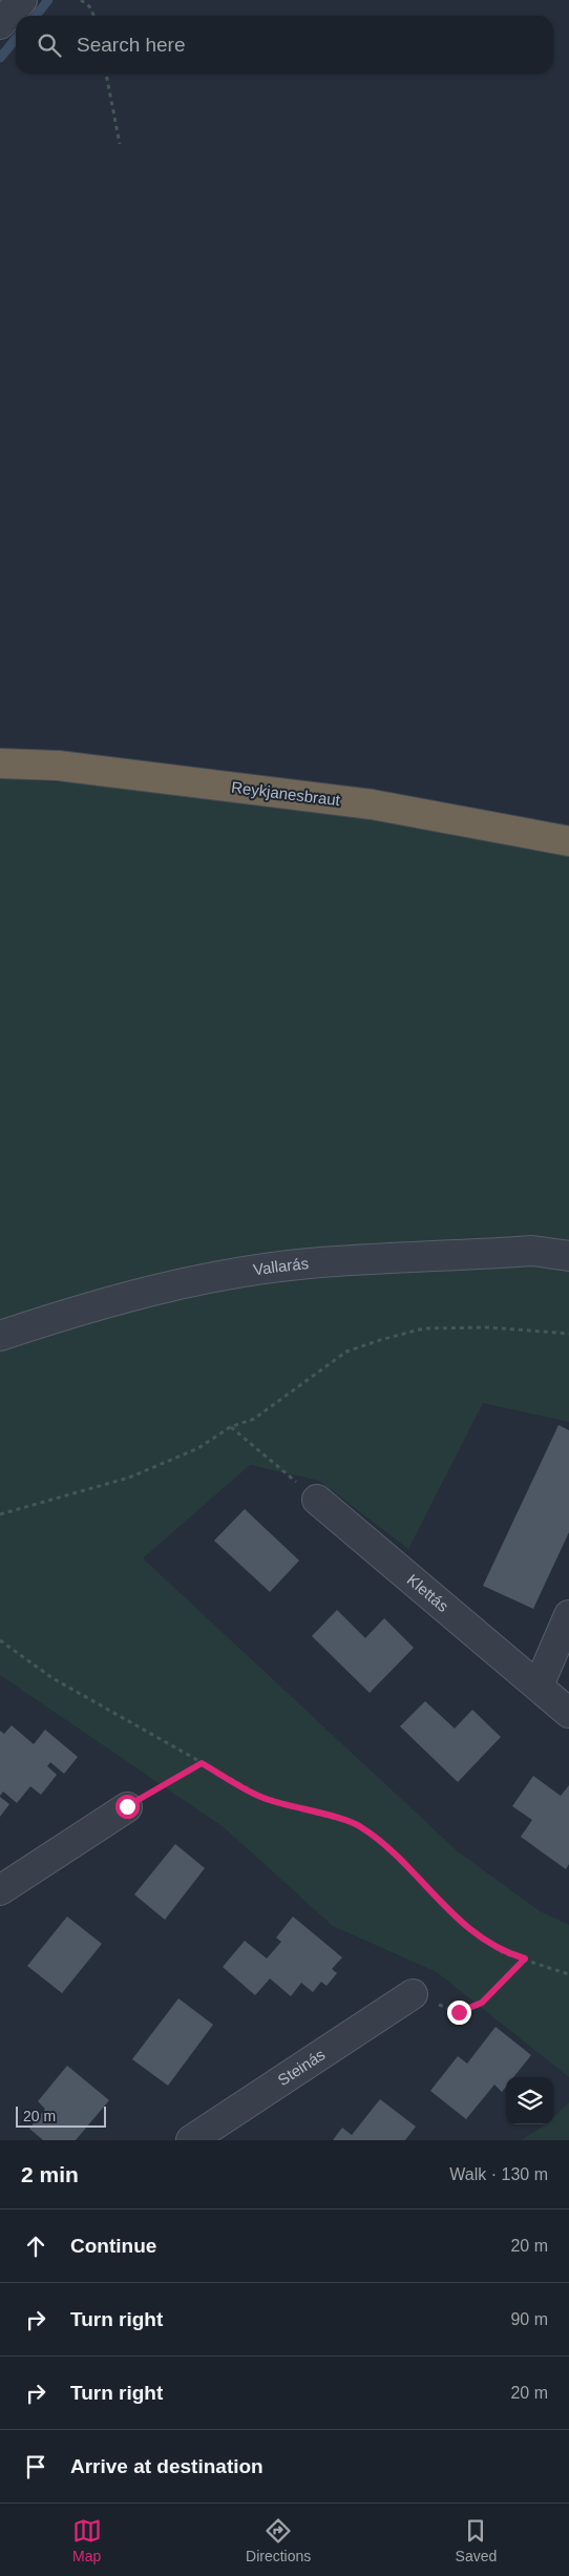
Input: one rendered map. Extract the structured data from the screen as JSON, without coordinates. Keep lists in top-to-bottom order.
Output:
{
  "streets": {
    "highway": ["Reykjanesbraut"],
    "street": ["Vallarás", "Klettás", "Steinás"]
  },
  "scale_bar": "20 m",
  "page": {
    "search": "Search here",
    "scale": "20 m",
    "heading": ["2 min", "Walk · 130 m"],
    "list": [
      ["Continue", "20 m"],
      ["Turn right", "90 m"],
      ["Turn right", "20 m"],
      "Arrive at destination"
    ],
    "nav": ["Map", "Directions", "Saved"]
  }
}
